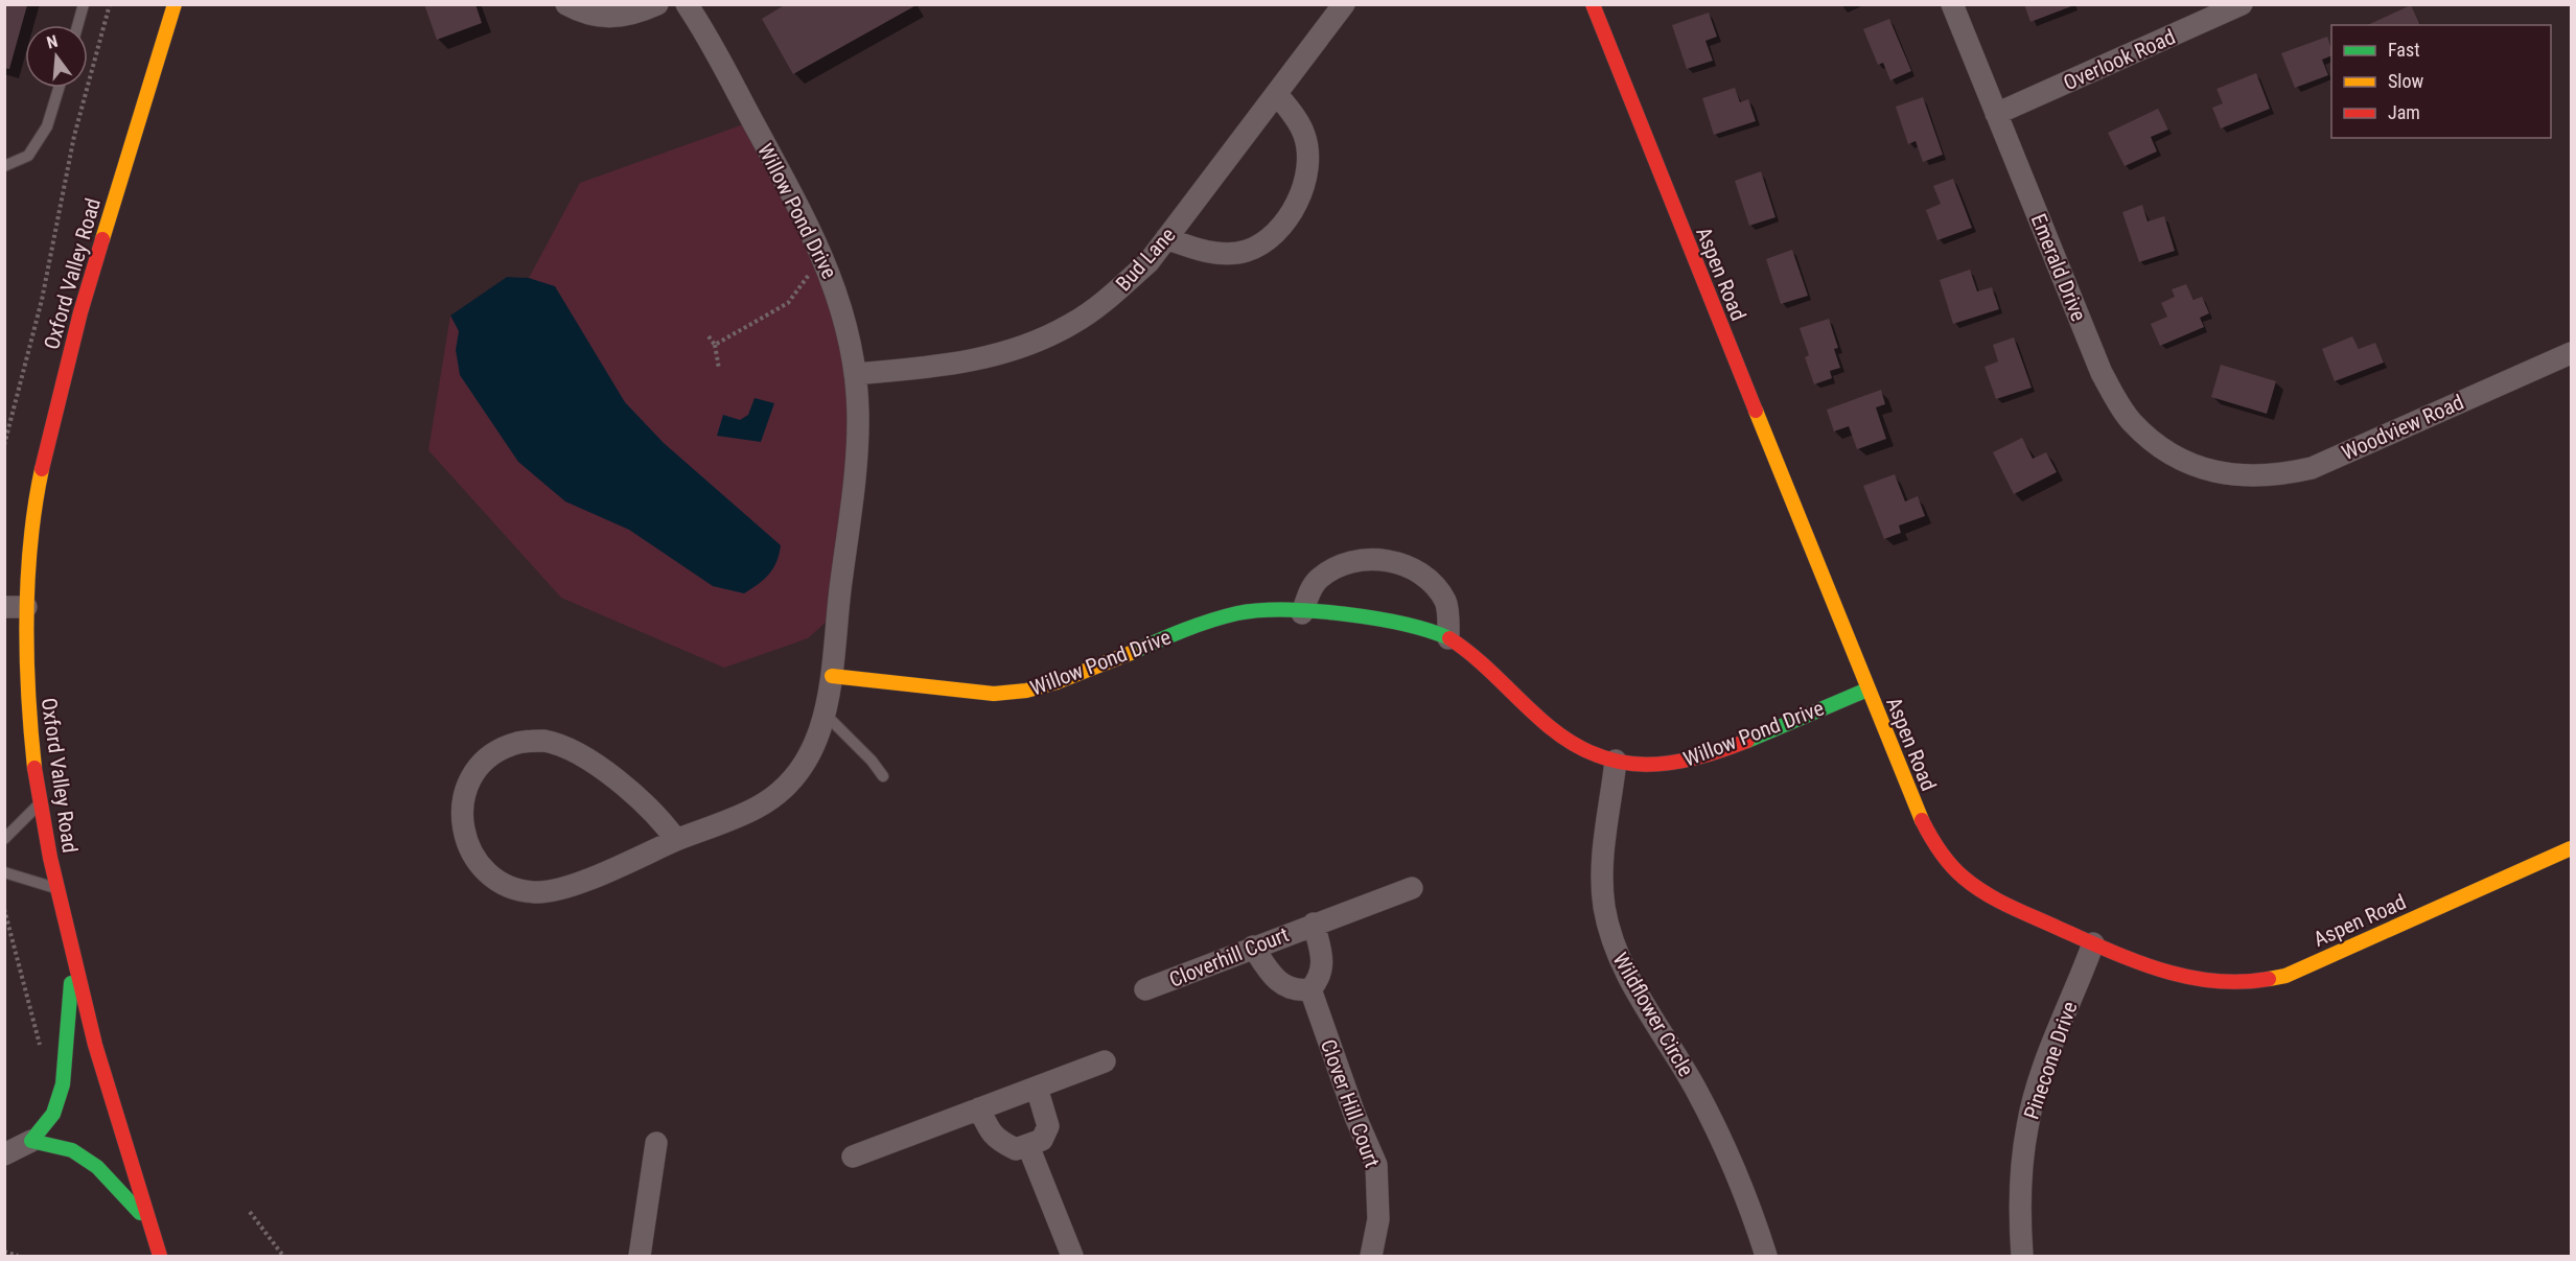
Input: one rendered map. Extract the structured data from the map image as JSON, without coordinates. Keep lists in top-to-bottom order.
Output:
{
  "streets": {
    "street": [
      "Overlook Road",
      "Willow Pond Drive",
      "Bud Lane",
      "Emerald Drive",
      "Oxford Valley Road",
      "Aspen Road",
      "Woodview Road",
      "Cloverhill Court",
      "Wildflower Circle",
      "Pinecone Drive",
      "Clover Hill Court"
    ]
  },
  "crossings": [
    ["Overlook Road", "Emerald Drive"],
    ["Willow Pond Drive", "Bud Lane"],
    ["Willow Pond Drive", "Aspen Road"],
    ["Willow Pond Drive", "Wildflower Circle"],
    ["Emerald Drive", "Woodview Road"],
    ["Aspen Road", "Pinecone Drive"]
  ],
  "legend": ["Fast", "Slow", "Jam"],
  "north": "top"
}
